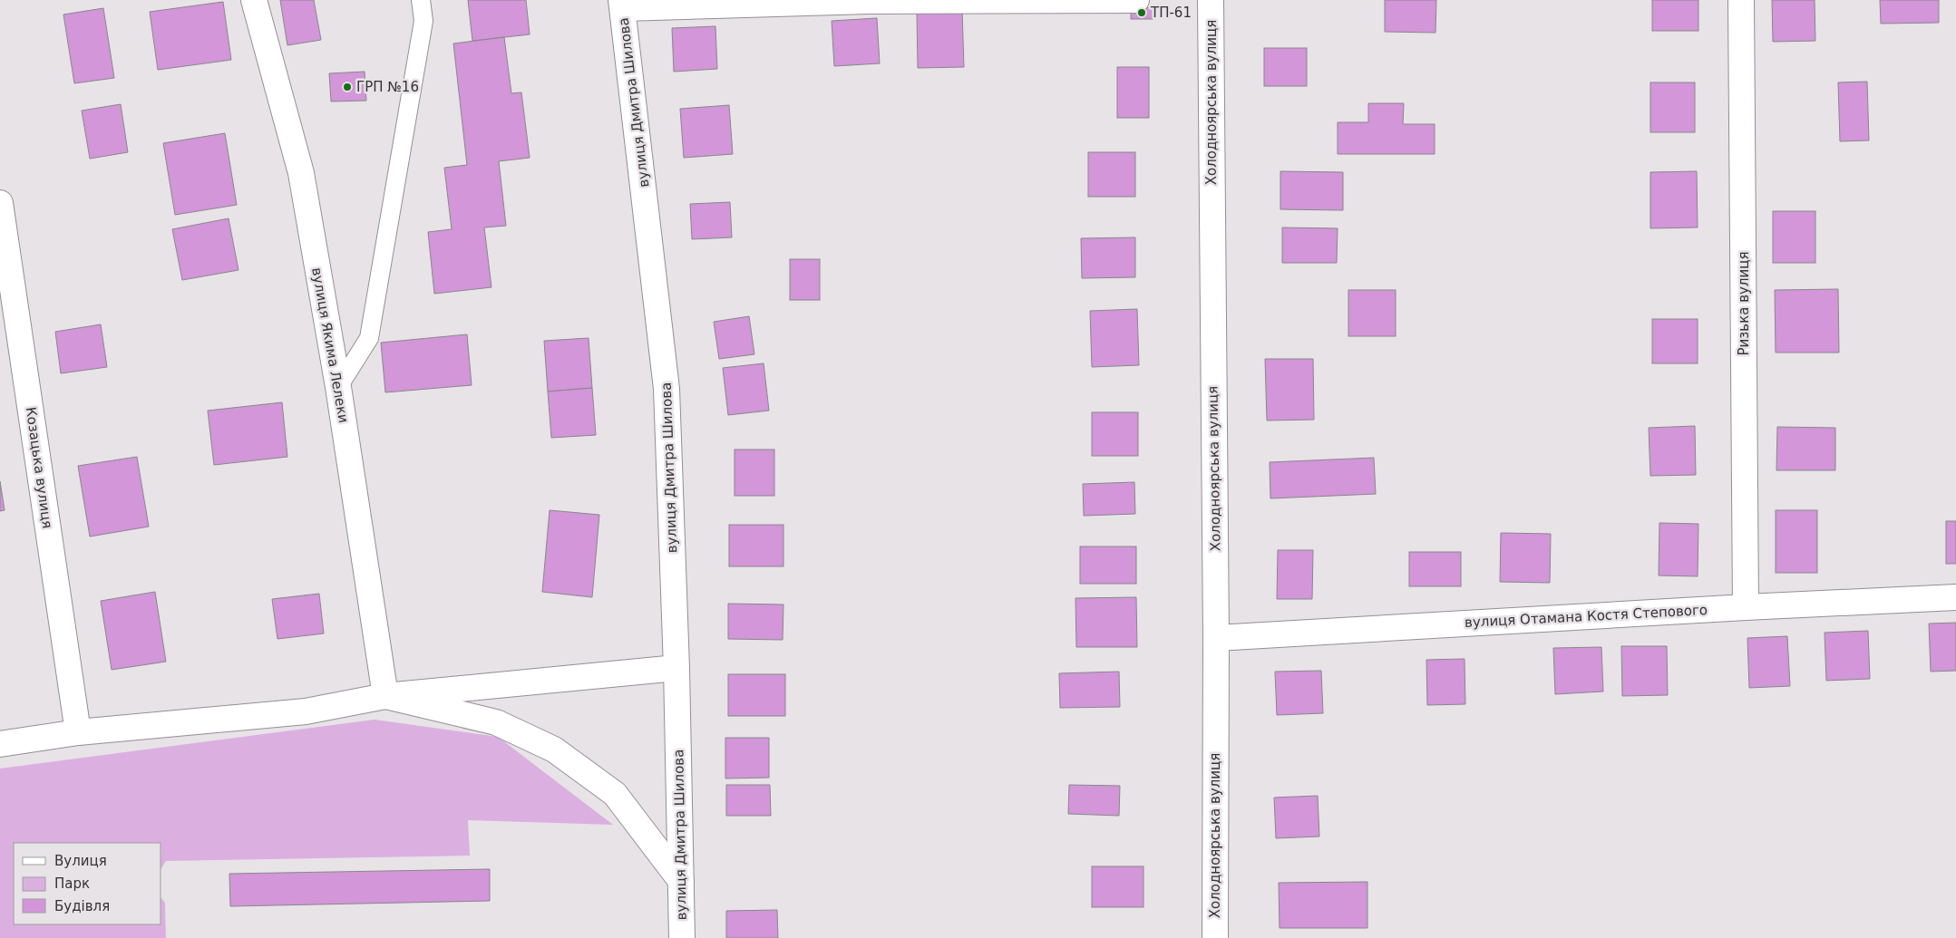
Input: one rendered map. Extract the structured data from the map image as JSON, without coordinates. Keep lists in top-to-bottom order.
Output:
{
  "streets": {
    "street": [
      "вулиця Дмитра Шилова",
      "Холодноярська вулиця",
      "Ризька вулиця",
      "вулиця Якима Лелеки",
      "Козацька вулиця",
      "вулиця Отамана Костя Степового"
    ]
  },
  "crossings": [
    ["Холодноярська вулиця", "вулиця Отамана Костя Степового"],
    ["Ризька вулиця", "вулиця Отамана Костя Степового"]
  ],
  "places": ["ТП-61", "ГРП №16"],
  "legend": ["Вулиця", "Парк", "Будівля"]
}
